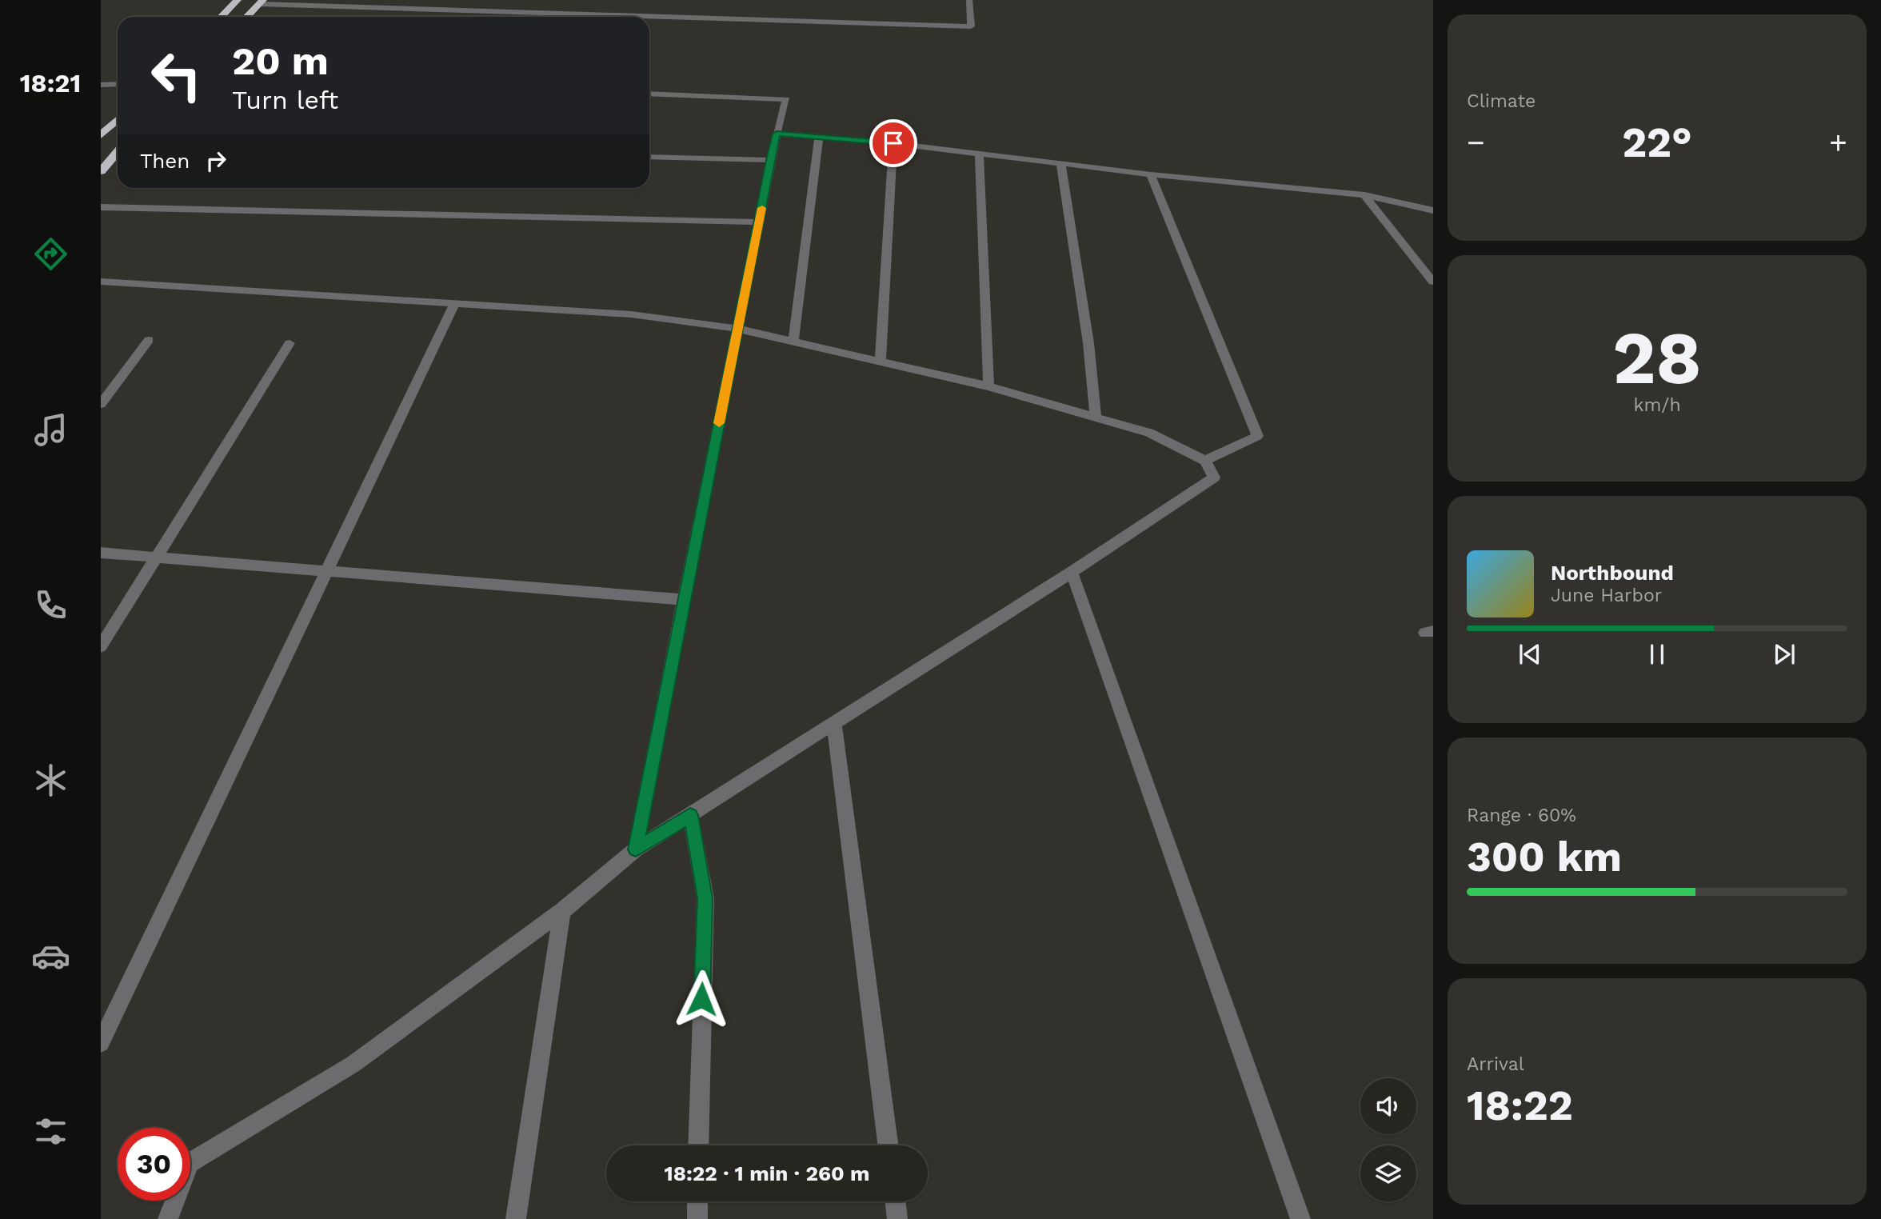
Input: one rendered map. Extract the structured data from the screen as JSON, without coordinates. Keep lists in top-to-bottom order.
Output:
{
  "page": {
    "tabs": "18:21",
    "tile": [
      "Climate",
      ["28", "km/h"],
      ["Range · 60%", "300 km"],
      ["Arrival", "18:22"]
    ],
    "turn": ["20 m", "Turn left"],
    "heat": ["−", "22°", "+"],
    "then": "Then",
    "song": ["Northbound", "June Harbor"],
    "limit": "30",
    "trip": "18:22 · 1 min · 260 m"
  }
}
